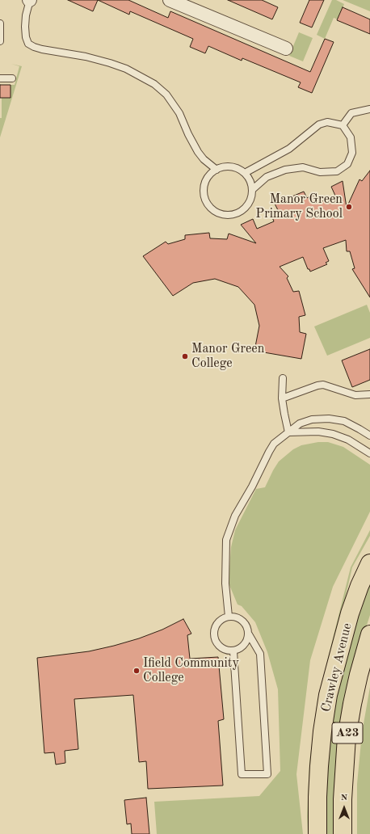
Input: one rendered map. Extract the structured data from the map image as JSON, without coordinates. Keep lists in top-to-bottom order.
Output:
{
  "streets": {
    "main road": ["Crawley Avenue", "A23"]
  },
  "places": ["Manor Green Primary School", "Manor Green College", "Ifield Community College"],
  "north": "top"
}
